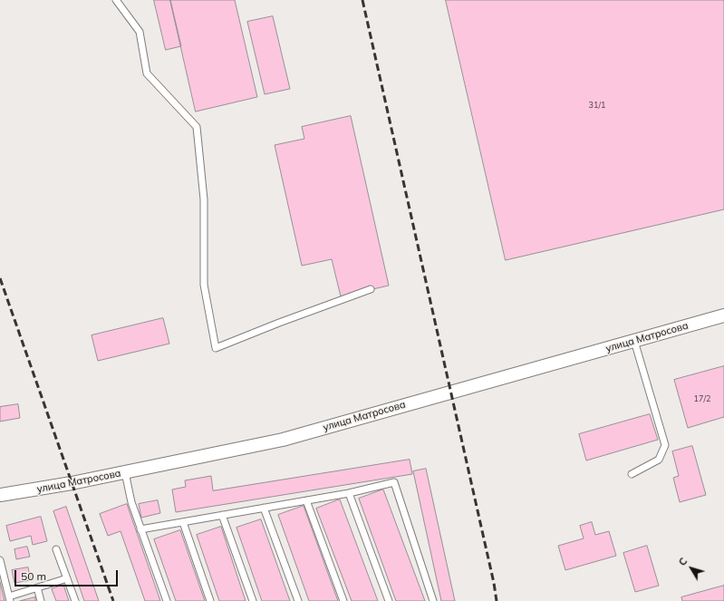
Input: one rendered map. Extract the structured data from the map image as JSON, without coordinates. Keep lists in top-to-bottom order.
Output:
{
  "streets": {
    "street": ["улица Матросова"]
  },
  "house_numbers": ["31/1", "17/2"],
  "scale_bar": "50 m",
  "north": "top left"
}
